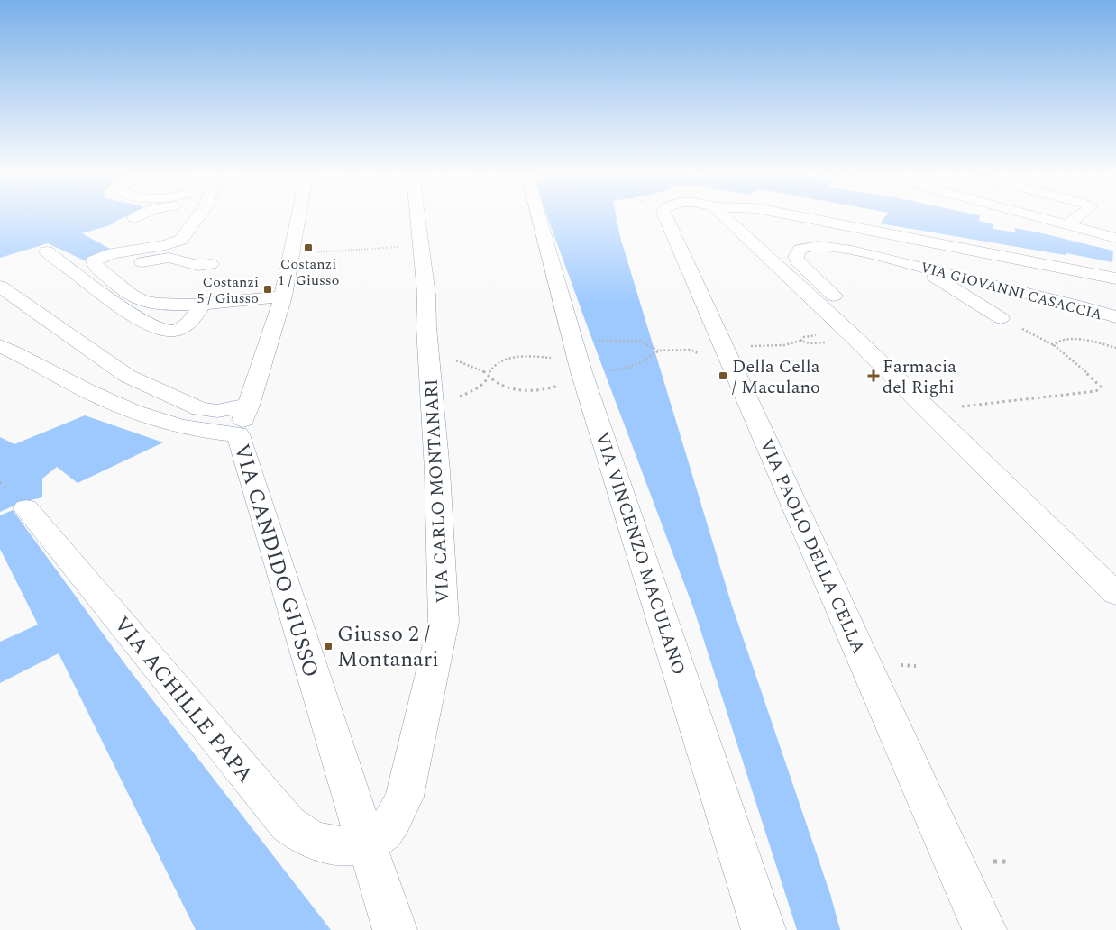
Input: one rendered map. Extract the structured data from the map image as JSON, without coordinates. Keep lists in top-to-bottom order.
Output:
{
  "streets": {
    "street": [
      "VIA GIOVANNI CASACCIA",
      "VIA CARLO MONTANARI",
      "VIA PAOLO DELLA CELLA",
      "VIA VINCENZO MACULANO",
      "VIA CANDIDO GIUSSO",
      "VIA ACHILLE PAPA"
    ]
  },
  "crossings": [
    ["VIA CARLO MONTANARI", "VIA CANDIDO GIUSSO"],
    ["VIA CARLO MONTANARI", "VIA ACHILLE PAPA"],
    ["VIA CANDIDO GIUSSO", "VIA ACHILLE PAPA"]
  ],
  "places": {
    "transit": [
      "Costanzi 1 / Giusso",
      "Costanzi 5 / Giusso",
      "Della Cella / Maculano",
      "Giusso 2 / Montanari"
    ],
    "health": ["Farmacia del Righi"]
  }
}
